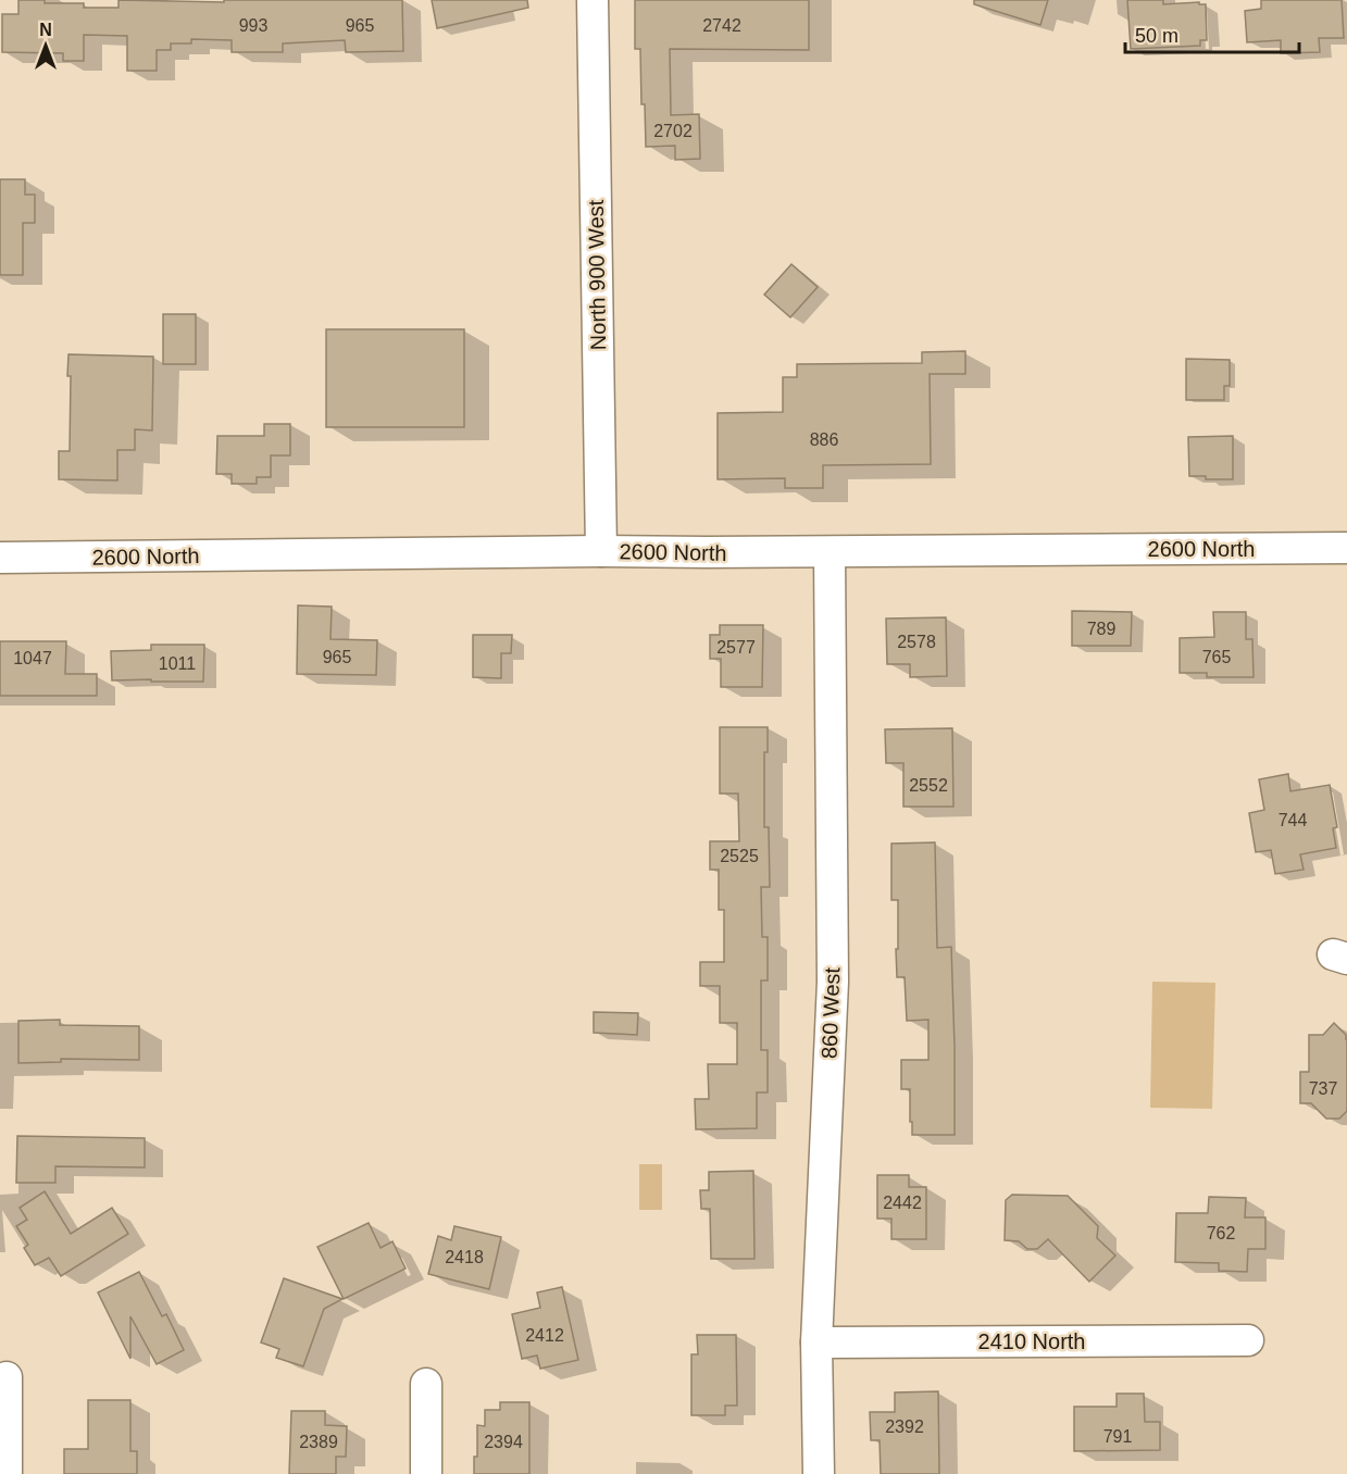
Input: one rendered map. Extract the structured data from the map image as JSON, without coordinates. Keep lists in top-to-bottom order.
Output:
{
  "streets": {
    "street": [
      "North 900 West",
      "2600 North",
      "860 West",
      "2410 North"
    ]
  },
  "crossings": [
    ["North 900 West", "2600 North"],
    ["2600 North", "860 West"],
    ["860 West", "2410 North"]
  ],
  "house_numbers": [
    "993",
    "965",
    "2742",
    "2702",
    "886",
    "789",
    "2578",
    "2577",
    "965",
    "765",
    "1047",
    "1011",
    "2552",
    "744",
    "2525",
    "737",
    "2442",
    "762",
    "2418",
    "2412",
    "2392",
    "791",
    "2389",
    "2394"
  ],
  "scale_bar": "50 m",
  "north": "top"
}
